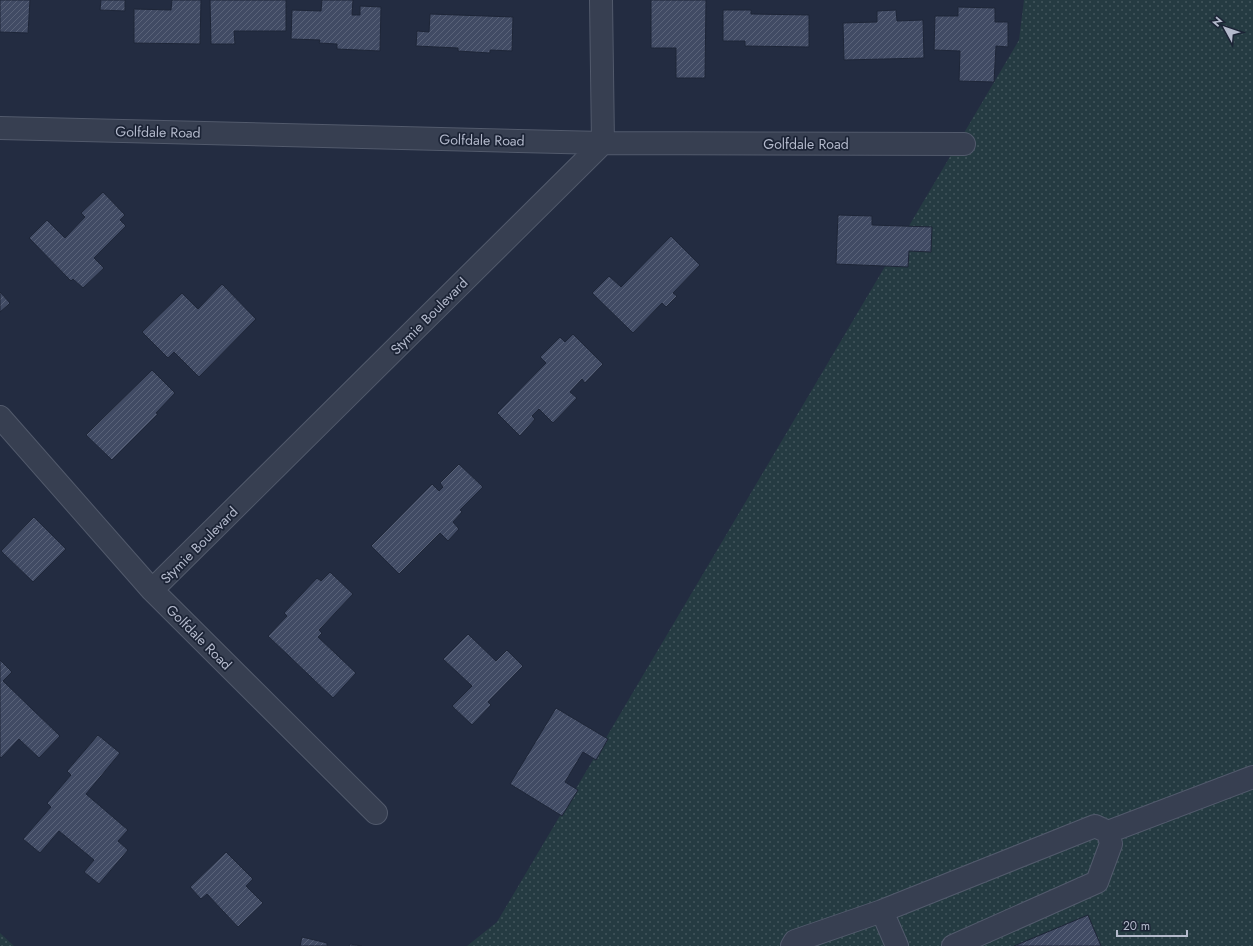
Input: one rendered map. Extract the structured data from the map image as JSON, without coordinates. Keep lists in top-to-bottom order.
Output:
{
  "streets": {
    "street": ["Golfdale Road", "Stymie Boulevard"]
  },
  "crossings": [
    ["Golfdale Road", "Stymie Boulevard"]
  ],
  "scale_bar": "20 m",
  "north": "top left"
}
